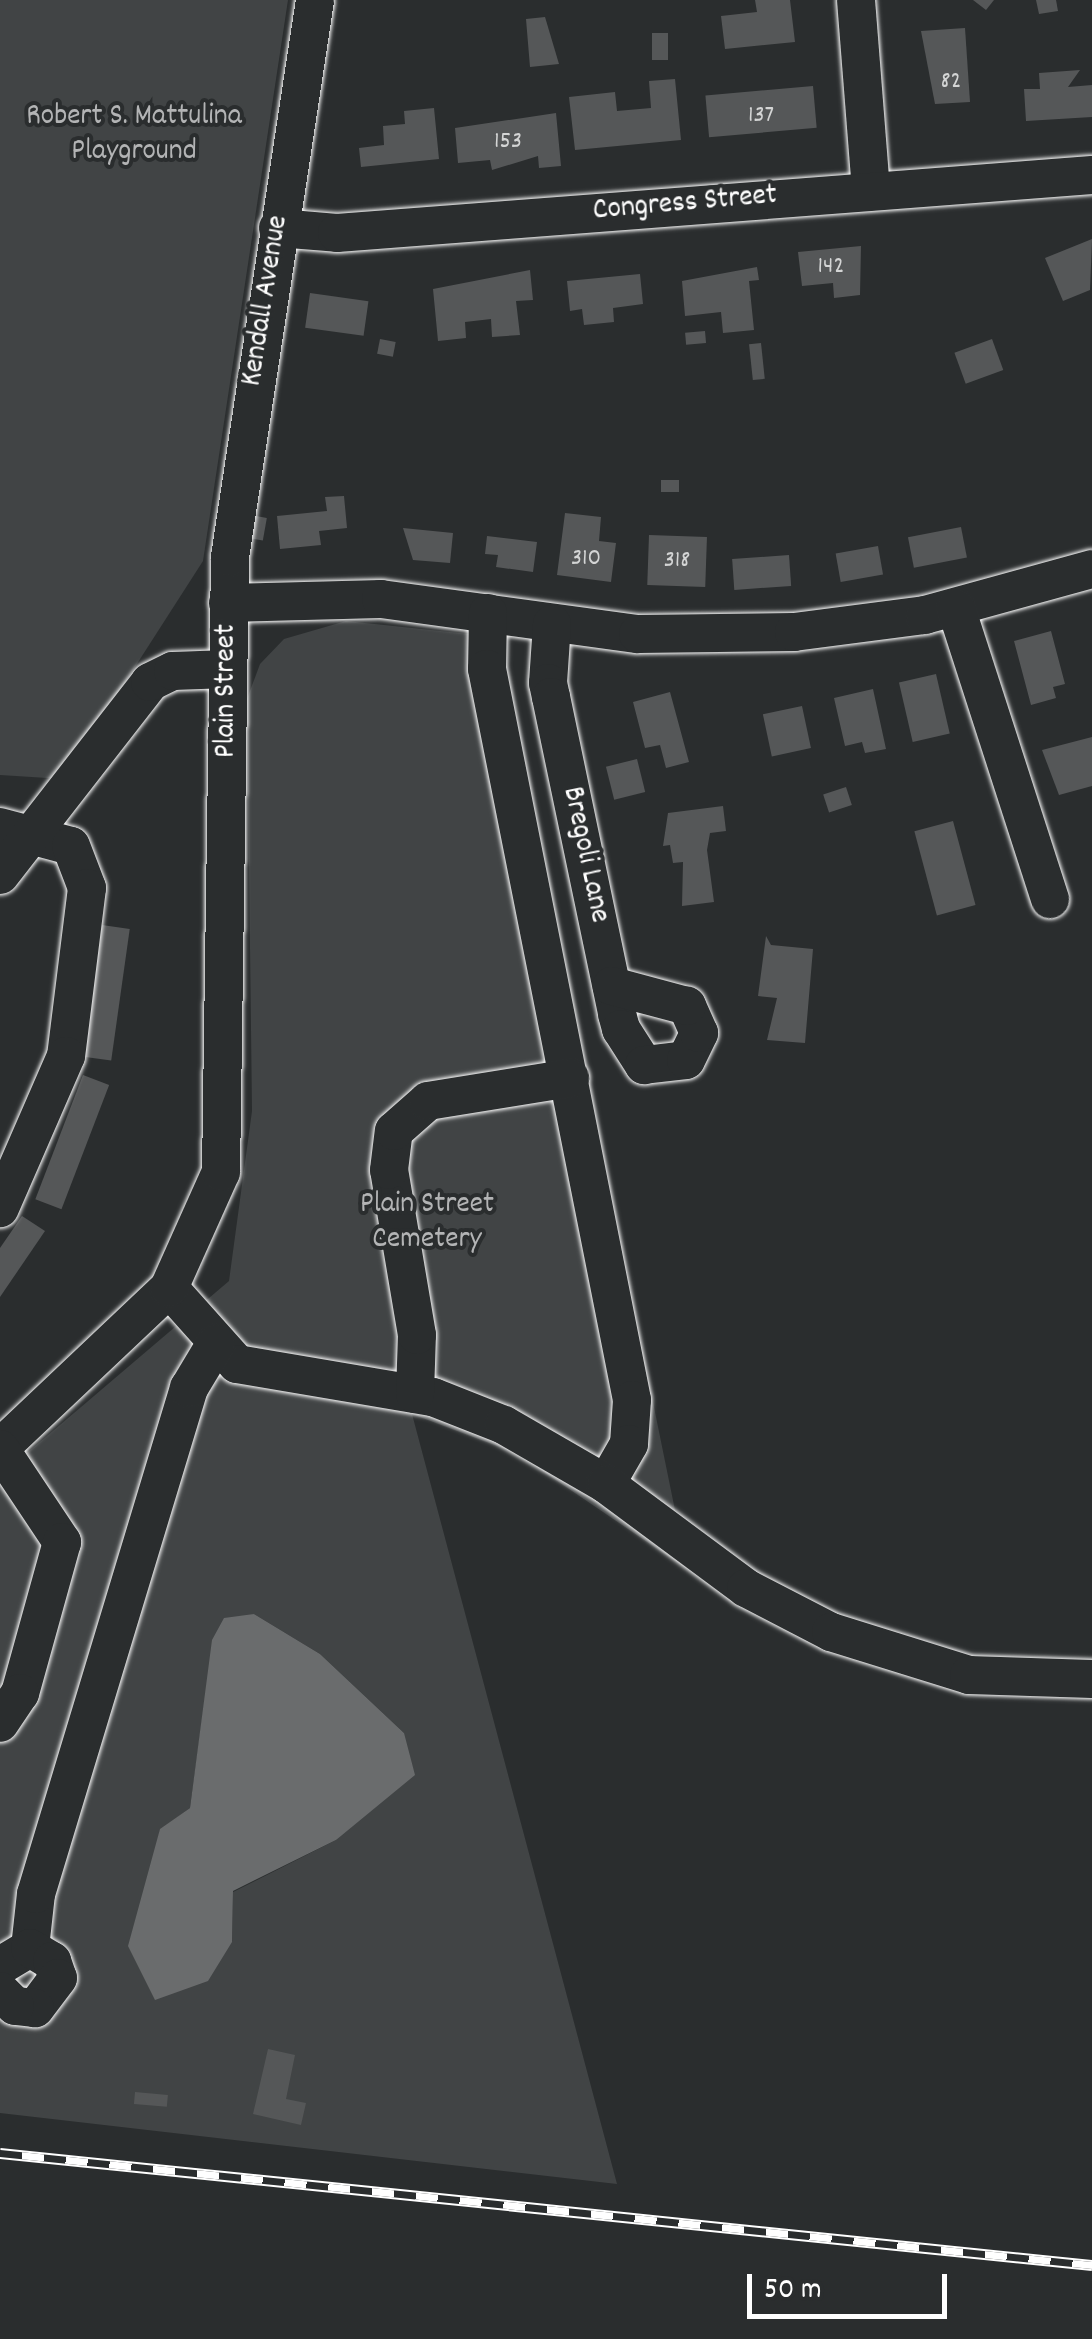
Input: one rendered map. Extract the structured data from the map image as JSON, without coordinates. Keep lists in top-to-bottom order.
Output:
{
  "streets": {
    "street": [
      "Congress Street",
      "Kendall Avenue",
      "Plain Street",
      "Bregoli Lane"
    ]
  },
  "crossings": [
    ["Congress Street", "Kendall Avenue"],
    ["Kendall Avenue", "Plain Street"],
    ["Plain Street", "Bregoli Lane"]
  ],
  "parks": ["Robert S. Mattulina Playground", "Plain Street Cemetery"],
  "house_numbers": [
    "82",
    "137",
    "153",
    "142",
    "310",
    "318"
  ],
  "scale_bar": "50 m"
}
